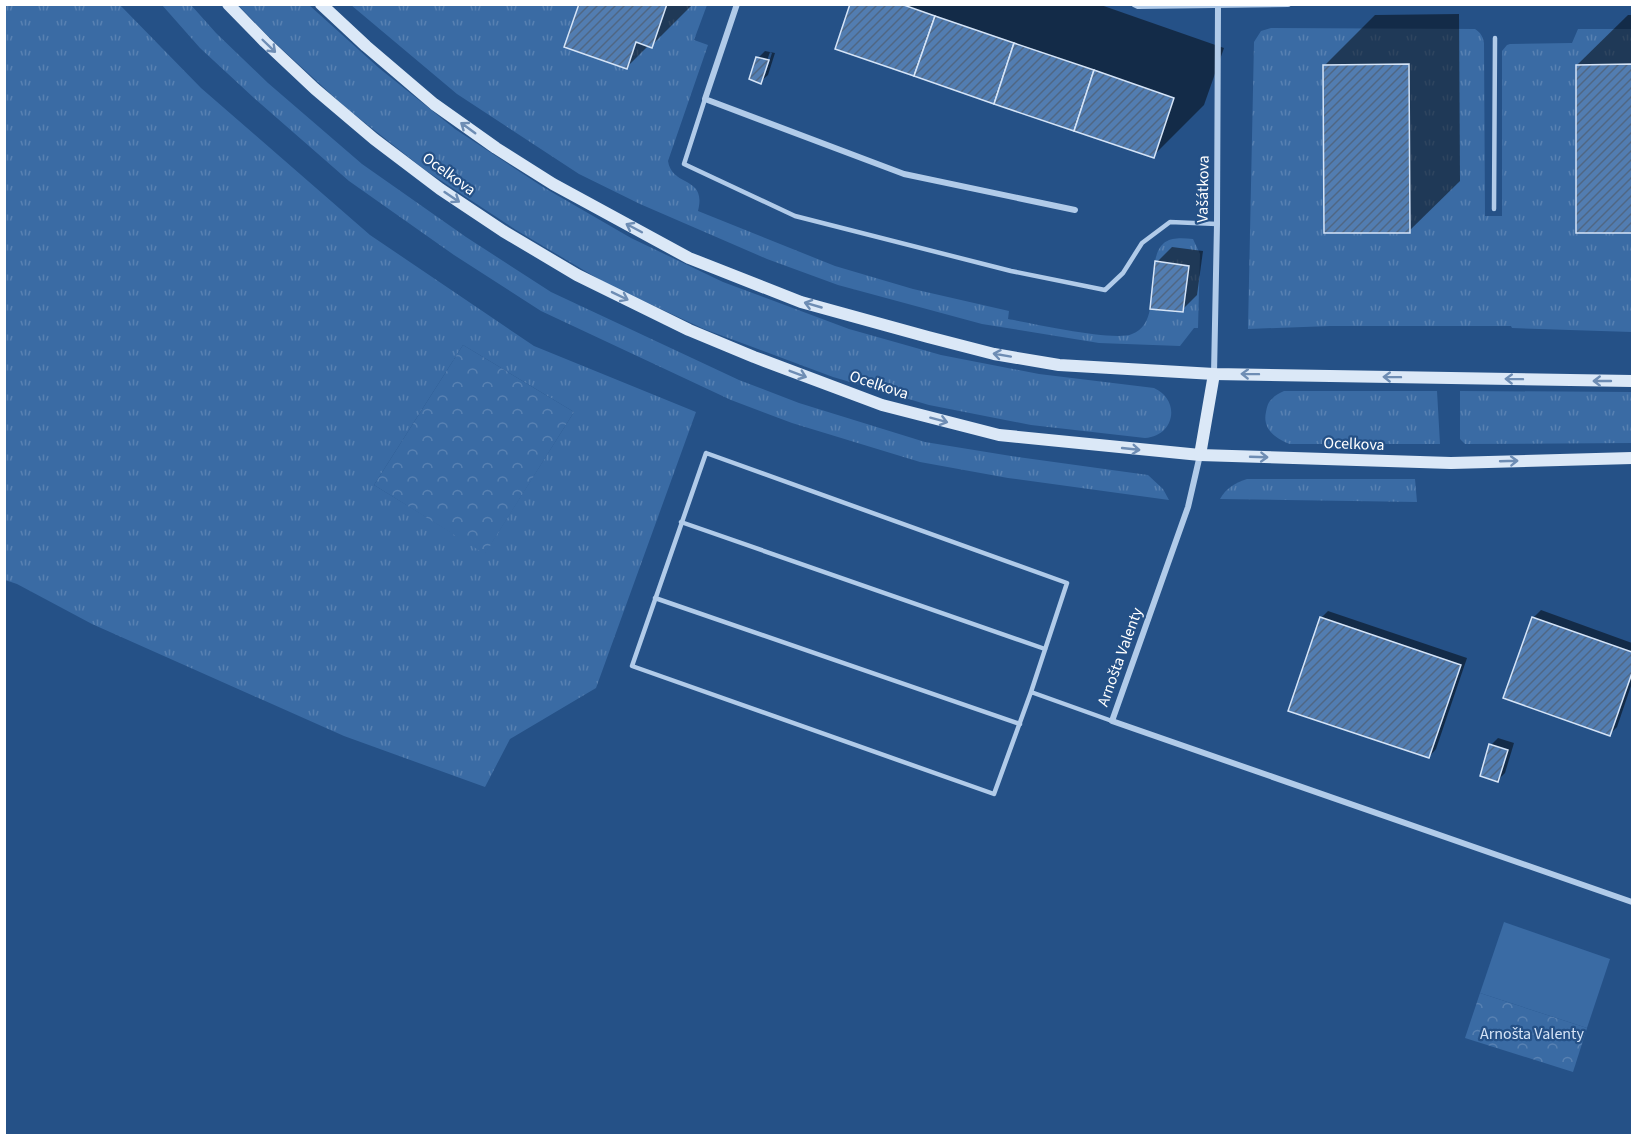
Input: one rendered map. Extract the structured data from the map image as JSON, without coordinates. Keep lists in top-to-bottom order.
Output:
{
  "streets": {
    "street": ["Ocelkova", "Vašátkova", "Arnošta Valenty"]
  },
  "crossings": [
    ["Ocelkova", "Arnošta Valenty"]
  ],
  "parks": ["Arnošta Valenty"]
}
